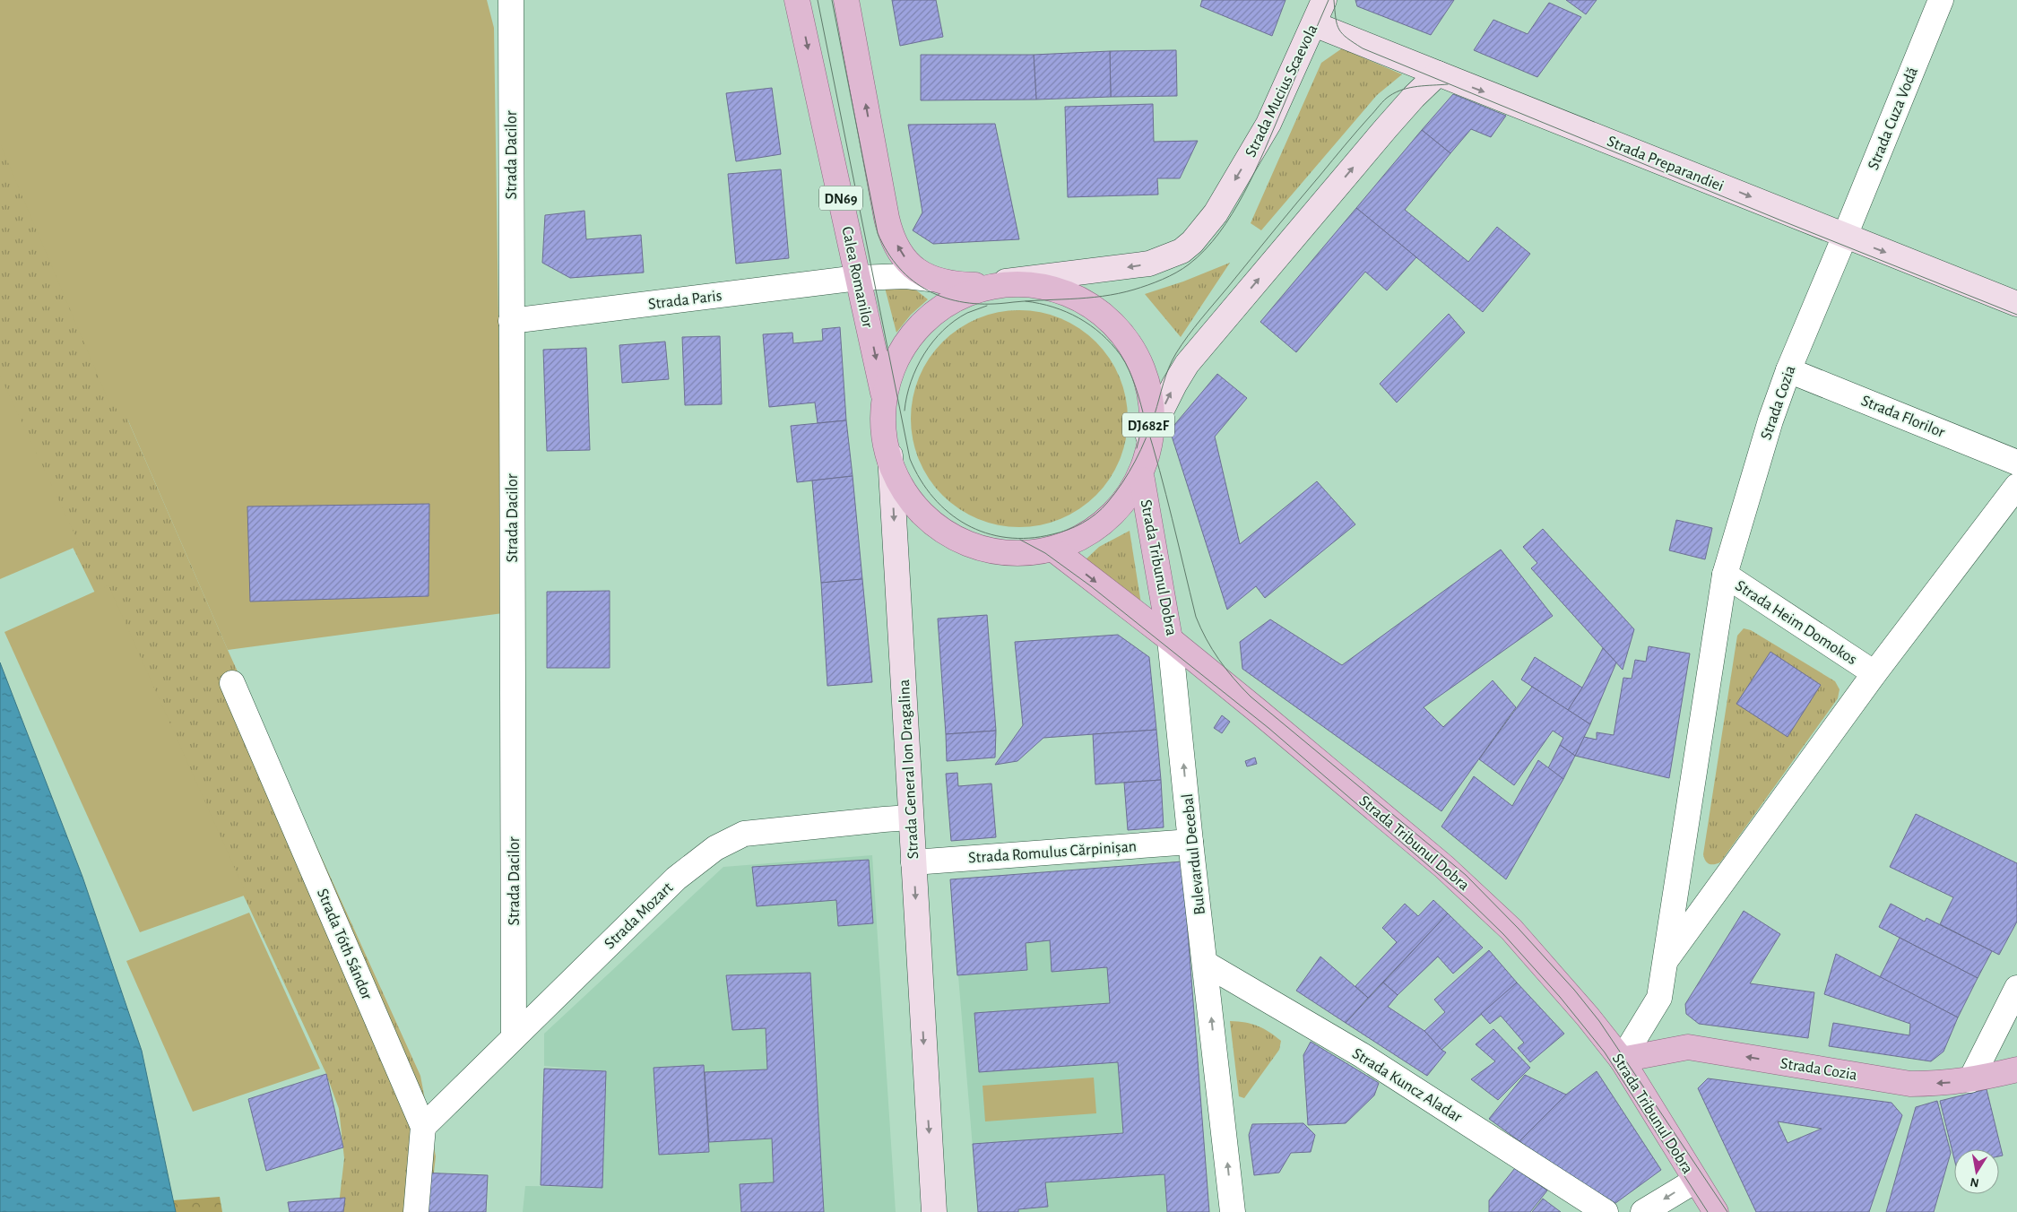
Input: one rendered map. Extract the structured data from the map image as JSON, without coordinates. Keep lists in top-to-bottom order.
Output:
{
  "streets": {
    "main road": [
      "Strada Mucius Scaevola",
      "Strada Preparandiei",
      "DN69",
      "Calea Romanilor",
      "Strada Cozia",
      "DJ682F",
      "Strada Tribunul Dobra",
      "Strada General Ion Dragalina"
    ],
    "street": [
      "Strada Cuza Vodă",
      "Strada Dacilor",
      "Strada Paris",
      "Strada Florilor",
      "Strada Heim Domokos",
      "Strada Romulus Cărpinișan",
      "Bulevardul Decebal",
      "Strada Mozart",
      "Strada Tóth Sándor",
      "Strada Kuncz Aladar"
    ]
  },
  "crossings": [
    ["Strada Mucius Scaevola", "Strada Preparandiei"],
    ["Strada Mucius Scaevola", "DJ682F"],
    ["Strada Cuza Vodă", "Strada Preparandiei"],
    ["Strada Cuza Vodă", "Strada Cozia"],
    ["Strada Dacilor", "Strada Paris"],
    ["Strada Dacilor", "Strada Mozart"],
    ["Strada Preparandiei", "Strada Cozia"],
    ["Strada Preparandiei", "DJ682F"],
    ["DN69", "Strada Paris"],
    ["DN69", "DJ682F"],
    ["Calea Romanilor", "Strada Paris"],
    ["Calea Romanilor", "DJ682F"],
    ["Strada Cozia", "Strada Florilor"],
    ["Strada Cozia", "Strada Tribunul Dobra"],
    ["Strada Cozia", "Strada Heim Domokos"],
    ["DJ682F", "Strada Tribunul Dobra"],
    ["DJ682F", "Strada General Ion Dragalina"],
    ["Strada Tribunul Dobra", "Strada Heim Domokos"],
    ["Strada Tribunul Dobra", "Bulevardul Decebal"],
    ["Strada General Ion Dragalina", "Strada Romulus Cărpinișan"],
    ["Strada General Ion Dragalina", "Strada Mozart"],
    ["Strada Romulus Cărpinișan", "Bulevardul Decebal"],
    ["Bulevardul Decebal", "Strada Kuncz Aladar"],
    ["Strada Mozart", "Strada Tóth Sándor"]
  ],
  "one_way": [
    "Strada Preparandiei",
    "Strada Cozia",
    "Strada General Ion Dragalina",
    "Bulevardul Decebal"
  ],
  "north": "bottom"
}
